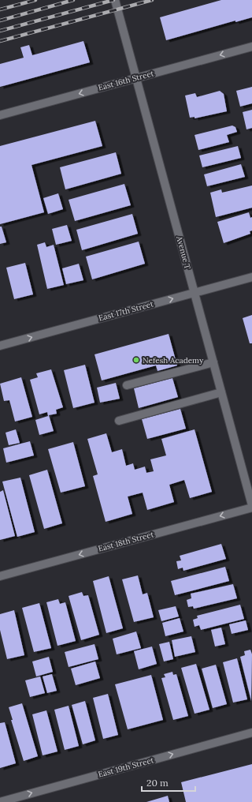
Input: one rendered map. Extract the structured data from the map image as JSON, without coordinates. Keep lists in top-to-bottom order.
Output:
{
  "streets": {
    "street": [
      "East 16th Street",
      "Avenue T",
      "East 17th Street",
      "East 18th Street",
      "East 19th Street"
    ]
  },
  "crossings": [
    ["East 16th Street", "Avenue T"],
    ["Avenue T", "East 17th Street"]
  ],
  "one_way": [
    "East 16th Street",
    "East 17th Street",
    "East 18th Street",
    "East 19th Street"
  ],
  "places": ["Nefesh Academy"],
  "scale_bar": "20 m"
}
